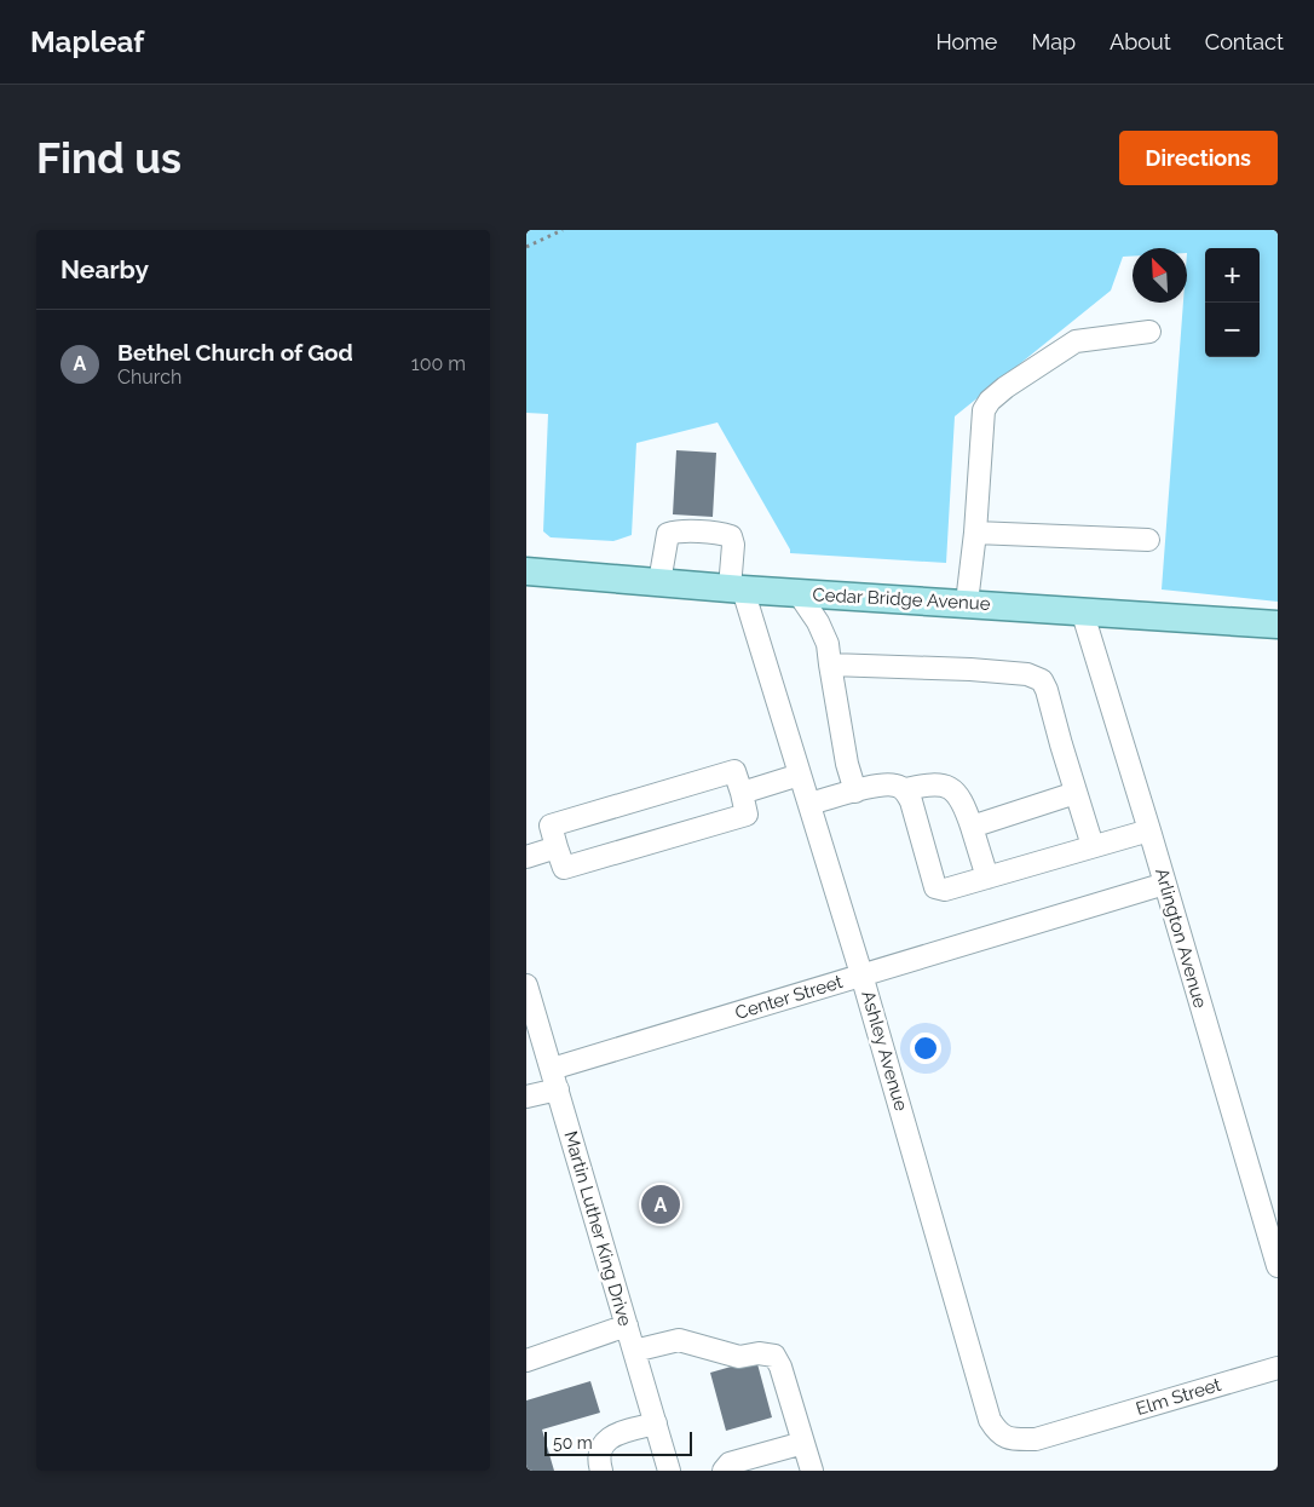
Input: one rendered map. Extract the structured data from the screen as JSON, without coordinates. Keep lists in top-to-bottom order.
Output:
{
  "streets": {
    "main road": ["Cedar Bridge Avenue"],
    "street": [
      "Arlington Avenue",
      "Center Street",
      "Ashley Avenue",
      "Martin Luther King Drive",
      "Elm Street"
    ]
  },
  "crossings": [
    ["Cedar Bridge Avenue", "Arlington Avenue"],
    ["Cedar Bridge Avenue", "Ashley Avenue"],
    ["Arlington Avenue", "Center Street"],
    ["Center Street", "Ashley Avenue"],
    ["Center Street", "Martin Luther King Drive"],
    ["Ashley Avenue", "Elm Street"]
  ],
  "scale_bar": "50 m",
  "north": "top left",
  "page": {
    "header": "Mapleaf",
    "nav": [
      "Home",
      "Map",
      "About",
      "Contact"
    ],
    "buttons": "Directions",
    "title": "Find us",
    "heading": "Nearby",
    "map_buttons": ["+", "−"],
    "list": [
      {
        "mark": "A",
        "name": "Bethel Church of God",
        "note": "Church",
        "value": "100 m"
      }
    ],
    "pins": "A",
    "scale": "50 m"
  }
}
